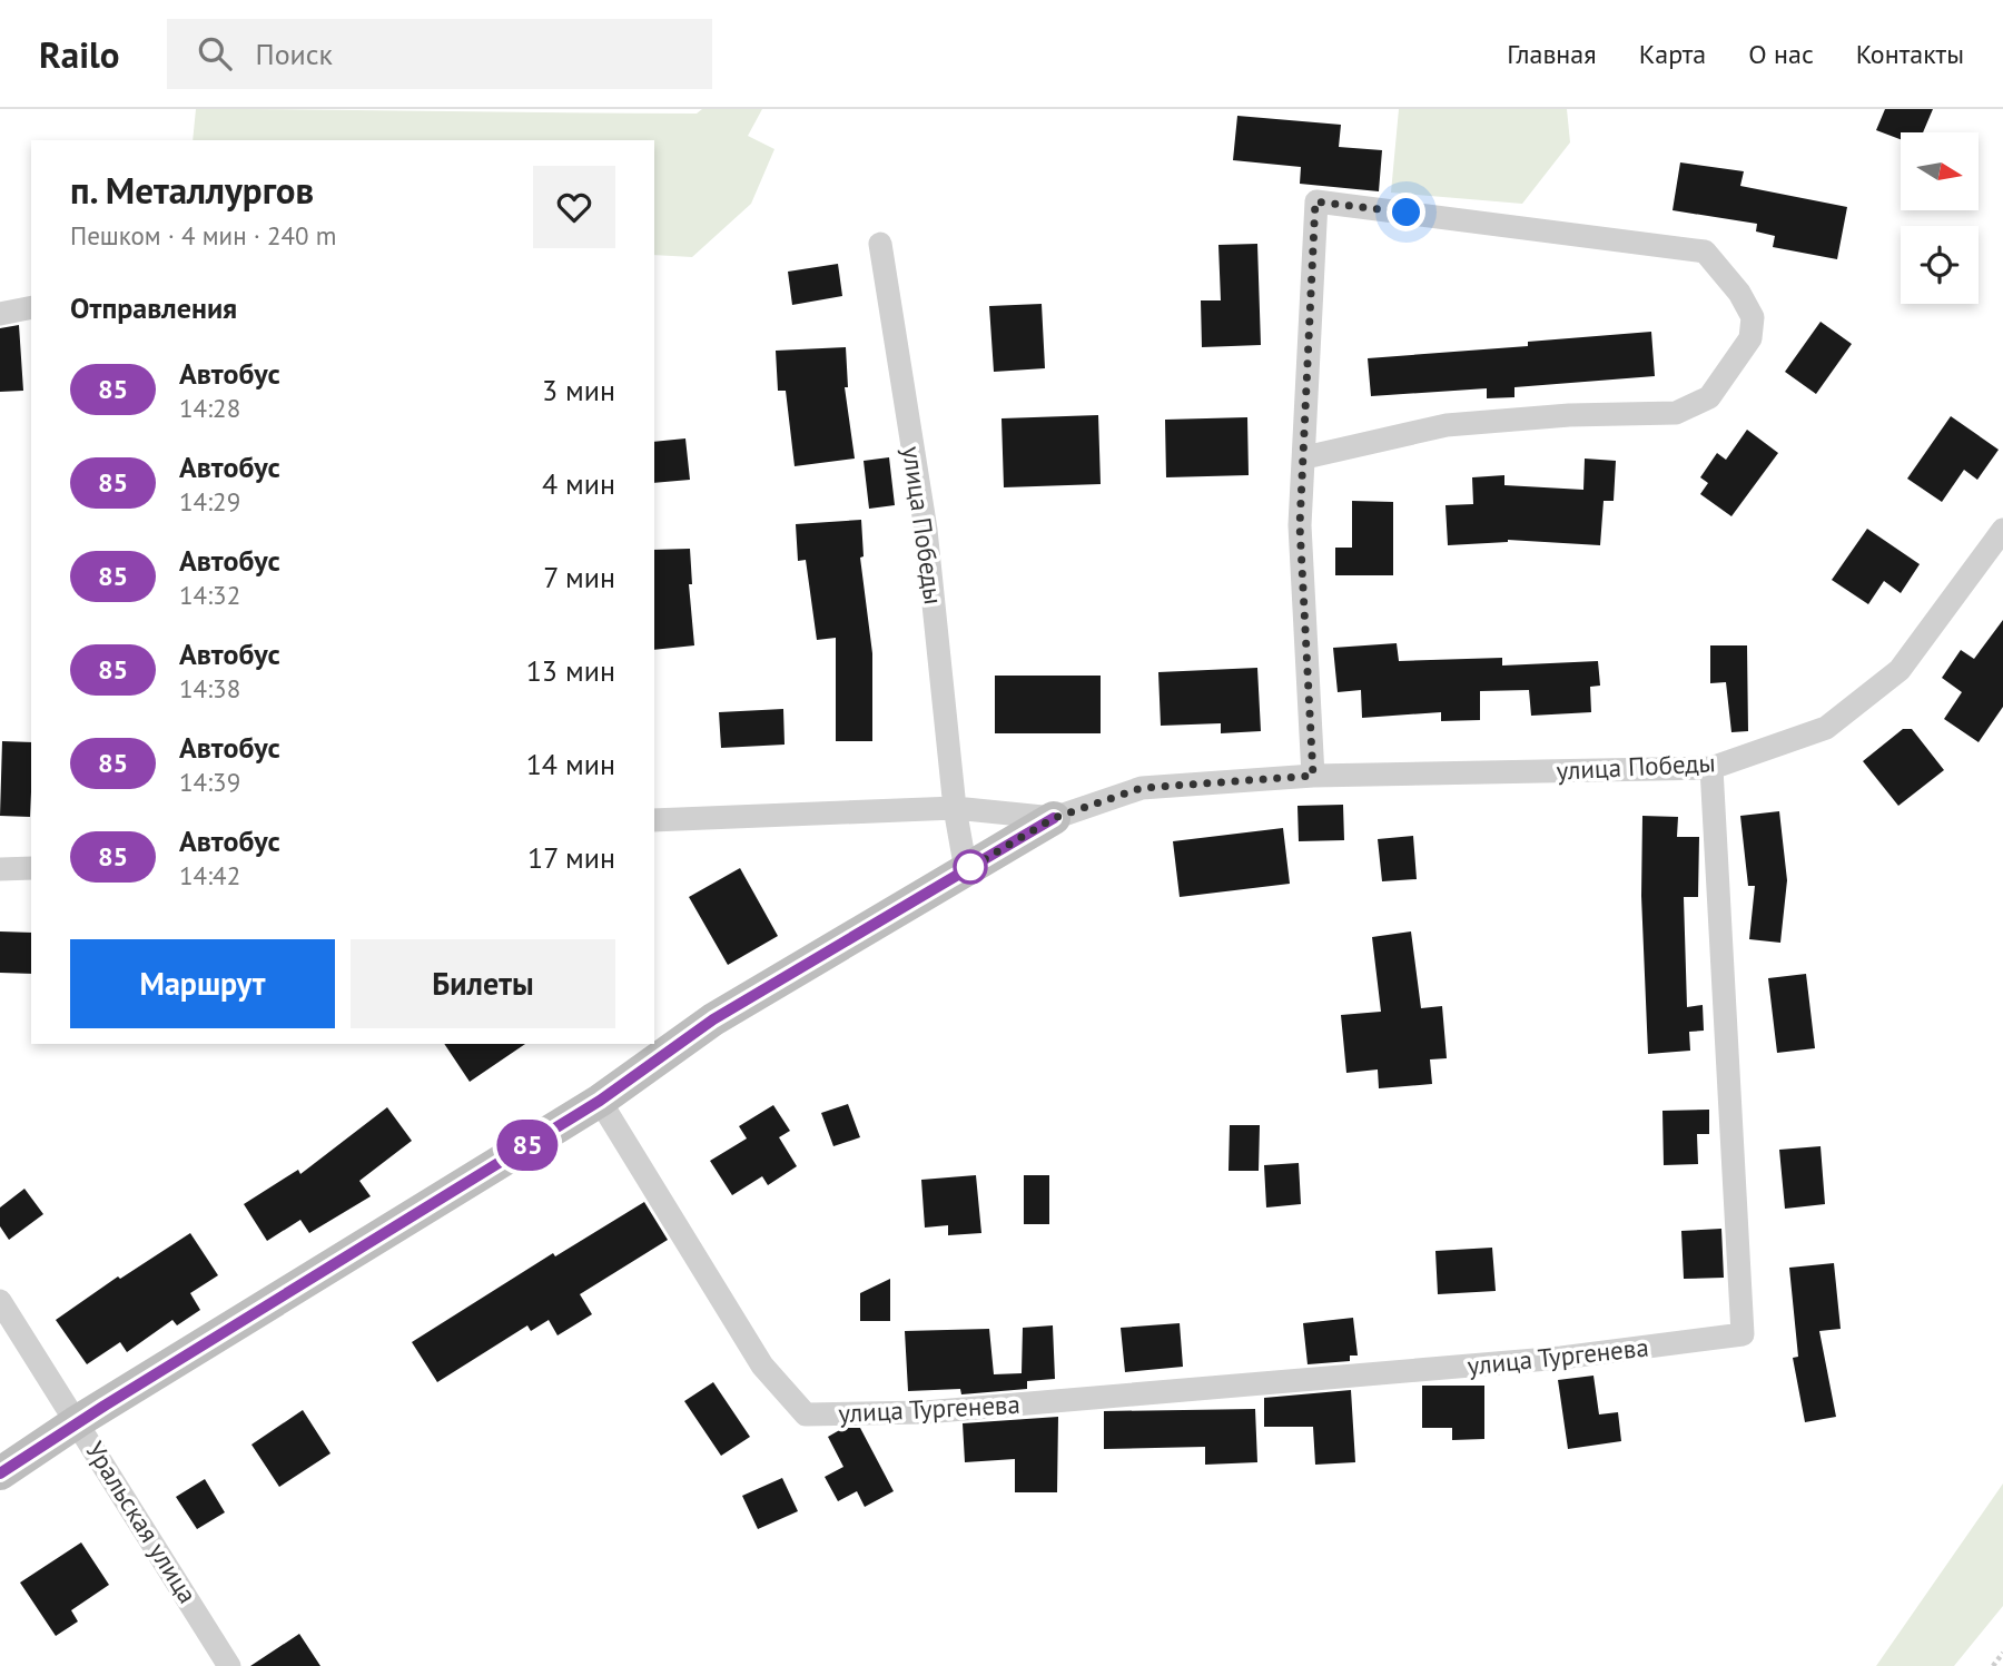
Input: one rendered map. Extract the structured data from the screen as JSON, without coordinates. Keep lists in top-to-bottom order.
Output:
{
  "streets": {
    "street": ["улица Победы", "улица Тургенева", "Уральская улица"]
  },
  "crossings": [
    ["улица Победы", "улица Тургенева"]
  ],
  "lines": ["bus line 85"],
  "north": "right",
  "page": {
    "header": "Railo",
    "search": "Поиск",
    "nav": [
      "Главная",
      "Карта",
      "О нас",
      "Контакты"
    ],
    "on_map": "85",
    "heading": [
      ["п. Металлургов", "Пешком · 4 мин · 240 m"],
      "Отправления"
    ],
    "list": [
      {
        "mark": "85",
        "name": "Автобус",
        "note": "14:28",
        "value": "3 мин"
      },
      {
        "mark": "85",
        "name": "Автобус",
        "note": "14:29",
        "value": "4 мин"
      },
      {
        "mark": "85",
        "name": "Автобус",
        "note": "14:32",
        "value": "7 мин"
      },
      {
        "mark": "85",
        "name": "Автобус",
        "note": "14:38",
        "value": "13 мин"
      },
      {
        "mark": "85",
        "name": "Автобус",
        "note": "14:39",
        "value": "14 мин"
      },
      {
        "mark": "85",
        "name": "Автобус",
        "note": "14:42",
        "value": "17 мин"
      }
    ],
    "buttons": ["Маршрут", "Билеты"]
  }
}
